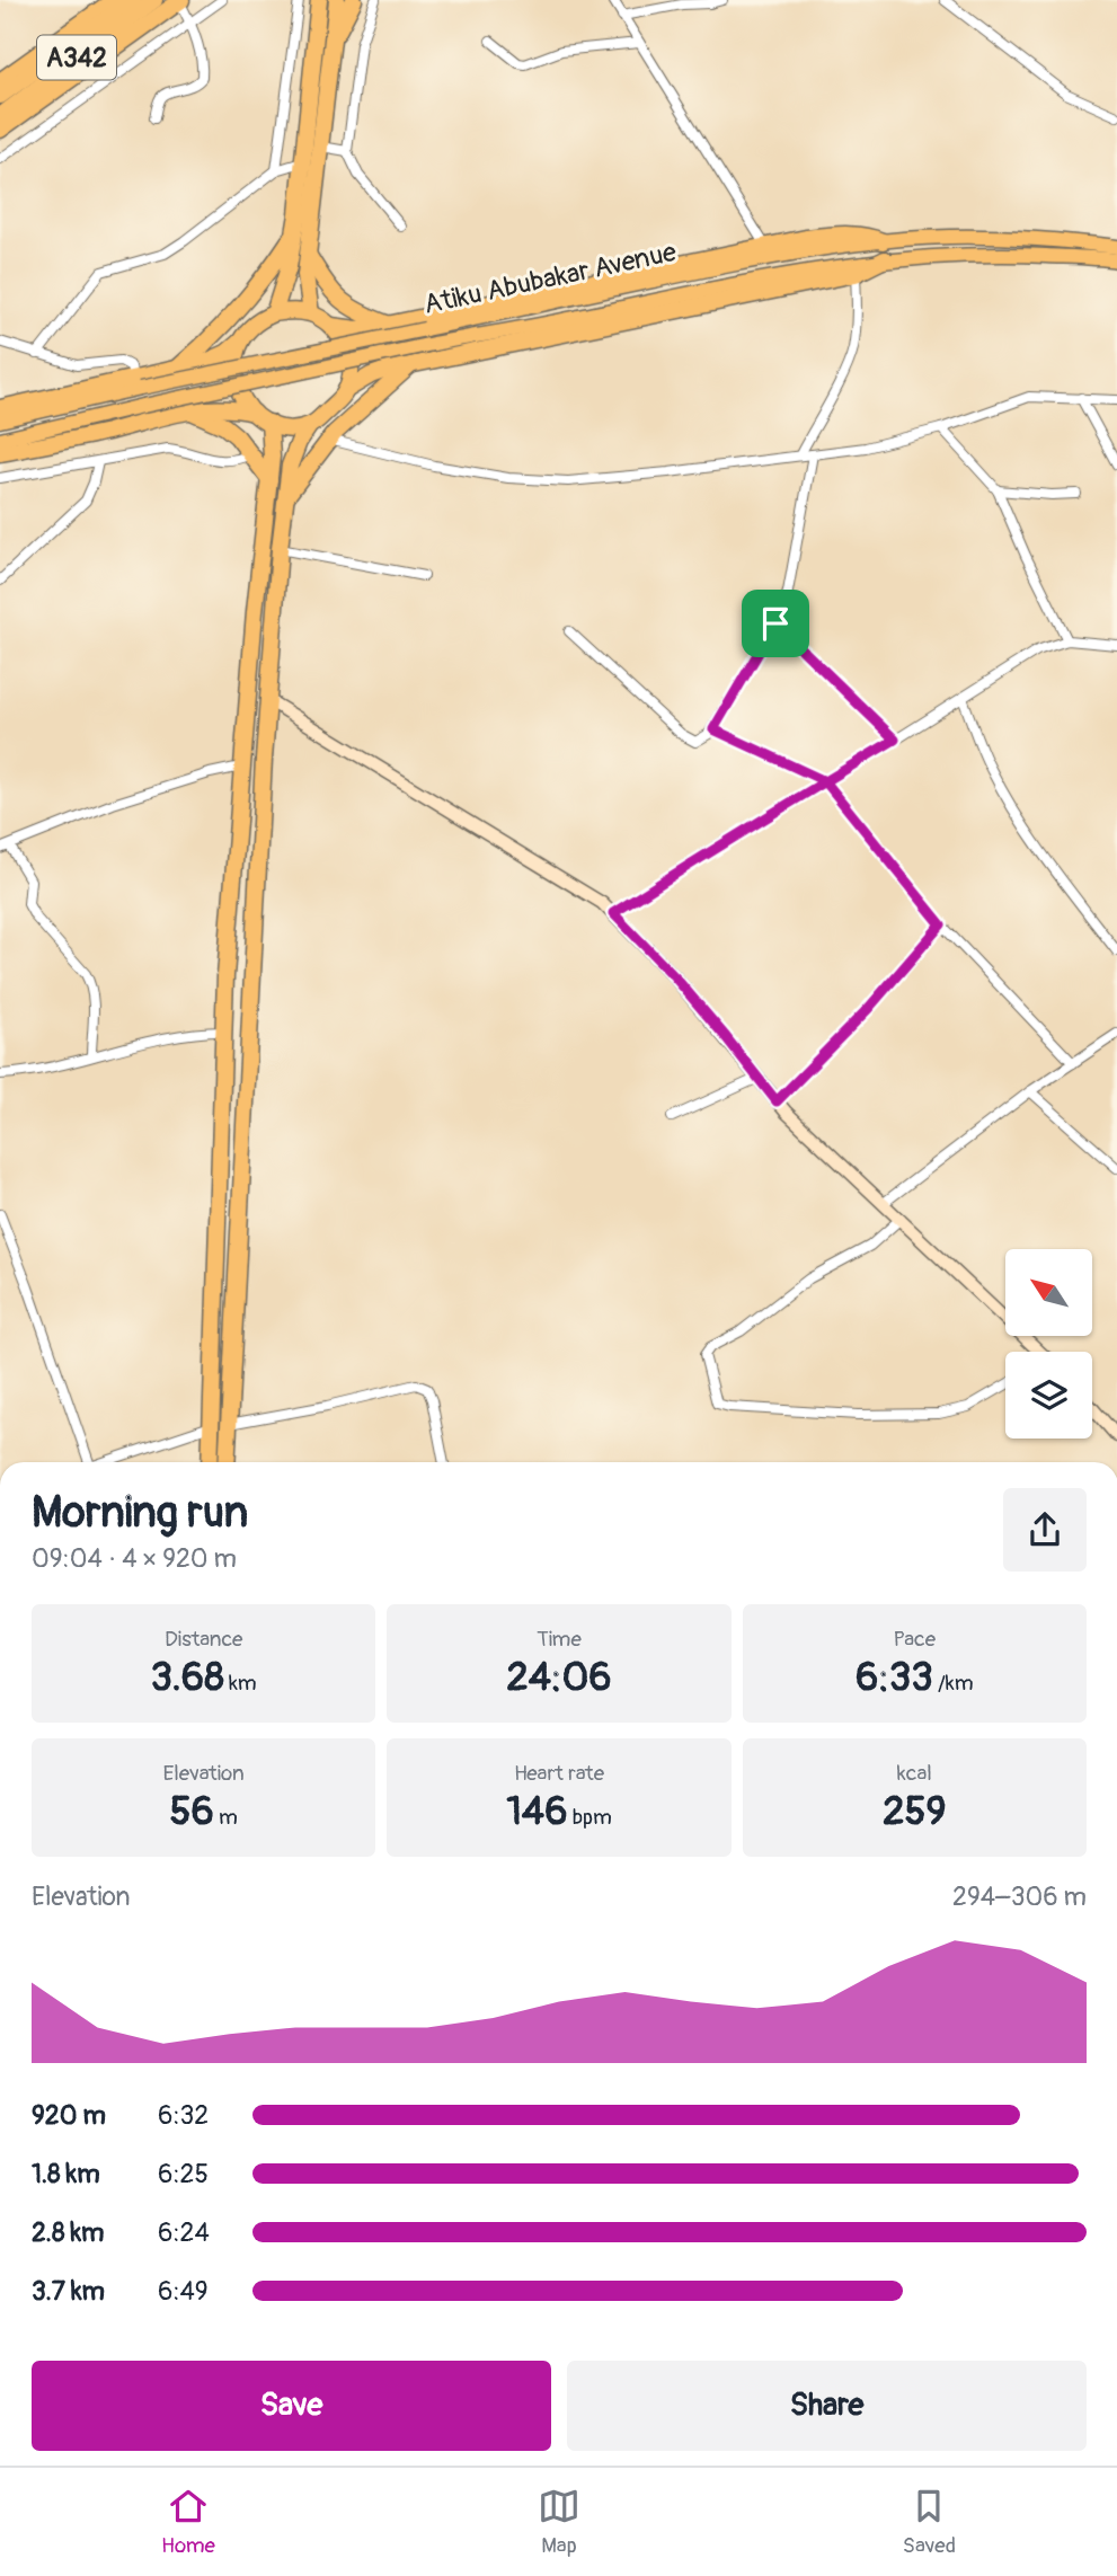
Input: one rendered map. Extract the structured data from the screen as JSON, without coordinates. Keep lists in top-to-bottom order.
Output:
{
  "streets": {
    "highway": ["A342"],
    "main road": ["Atiku Abubakar Avenue"]
  },
  "north": "top left",
  "page": {
    "heading": ["Morning run", "09:04 · 4 × 920 m"],
    "stats": [
      ["Distance", "3.68 km"],
      ["Time", "24:06"],
      ["Pace", "6:33 /km"],
      ["Elevation", "56 m"],
      ["Heart rate", "146 bpm"],
      ["kcal", "259"]
    ],
    "chart": ["Elevation", "294–306 m"],
    "list": [
      {
        "name": "920 m",
        "note": "6:32"
      },
      {
        "name": "1.8 km",
        "note": "6:25"
      },
      {
        "name": "2.8 km",
        "note": "6:24"
      },
      {
        "name": "3.7 km",
        "note": "6:49"
      }
    ],
    "buttons": ["Save", "Share"],
    "tabs": ["Home", "Map", "Saved"]
  }
}
